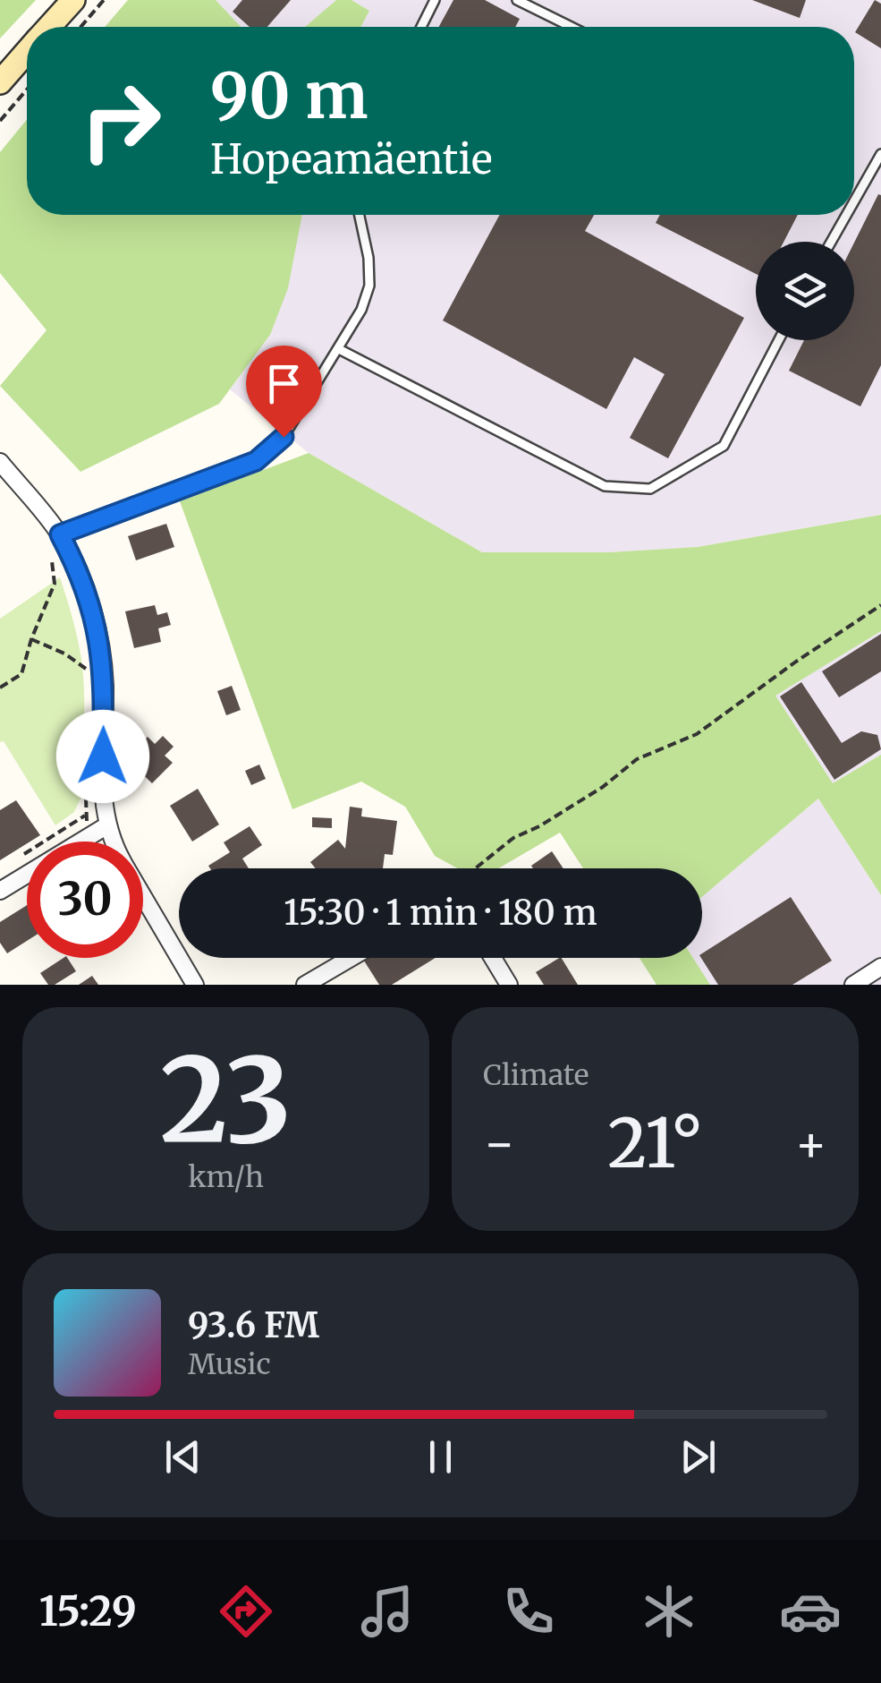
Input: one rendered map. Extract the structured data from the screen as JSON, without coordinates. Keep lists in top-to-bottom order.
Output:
{
  "page": {
    "turn": ["90 m", "Hopeamäentie"],
    "limit": "30",
    "trip": "15:30 · 1 min · 180 m",
    "tile": [
      ["23", "km/h"],
      "Climate"
    ],
    "heat": ["−", "21°", "+"],
    "song": ["93.6 FM", "Music"],
    "tabs": "15:29"
  }
}
